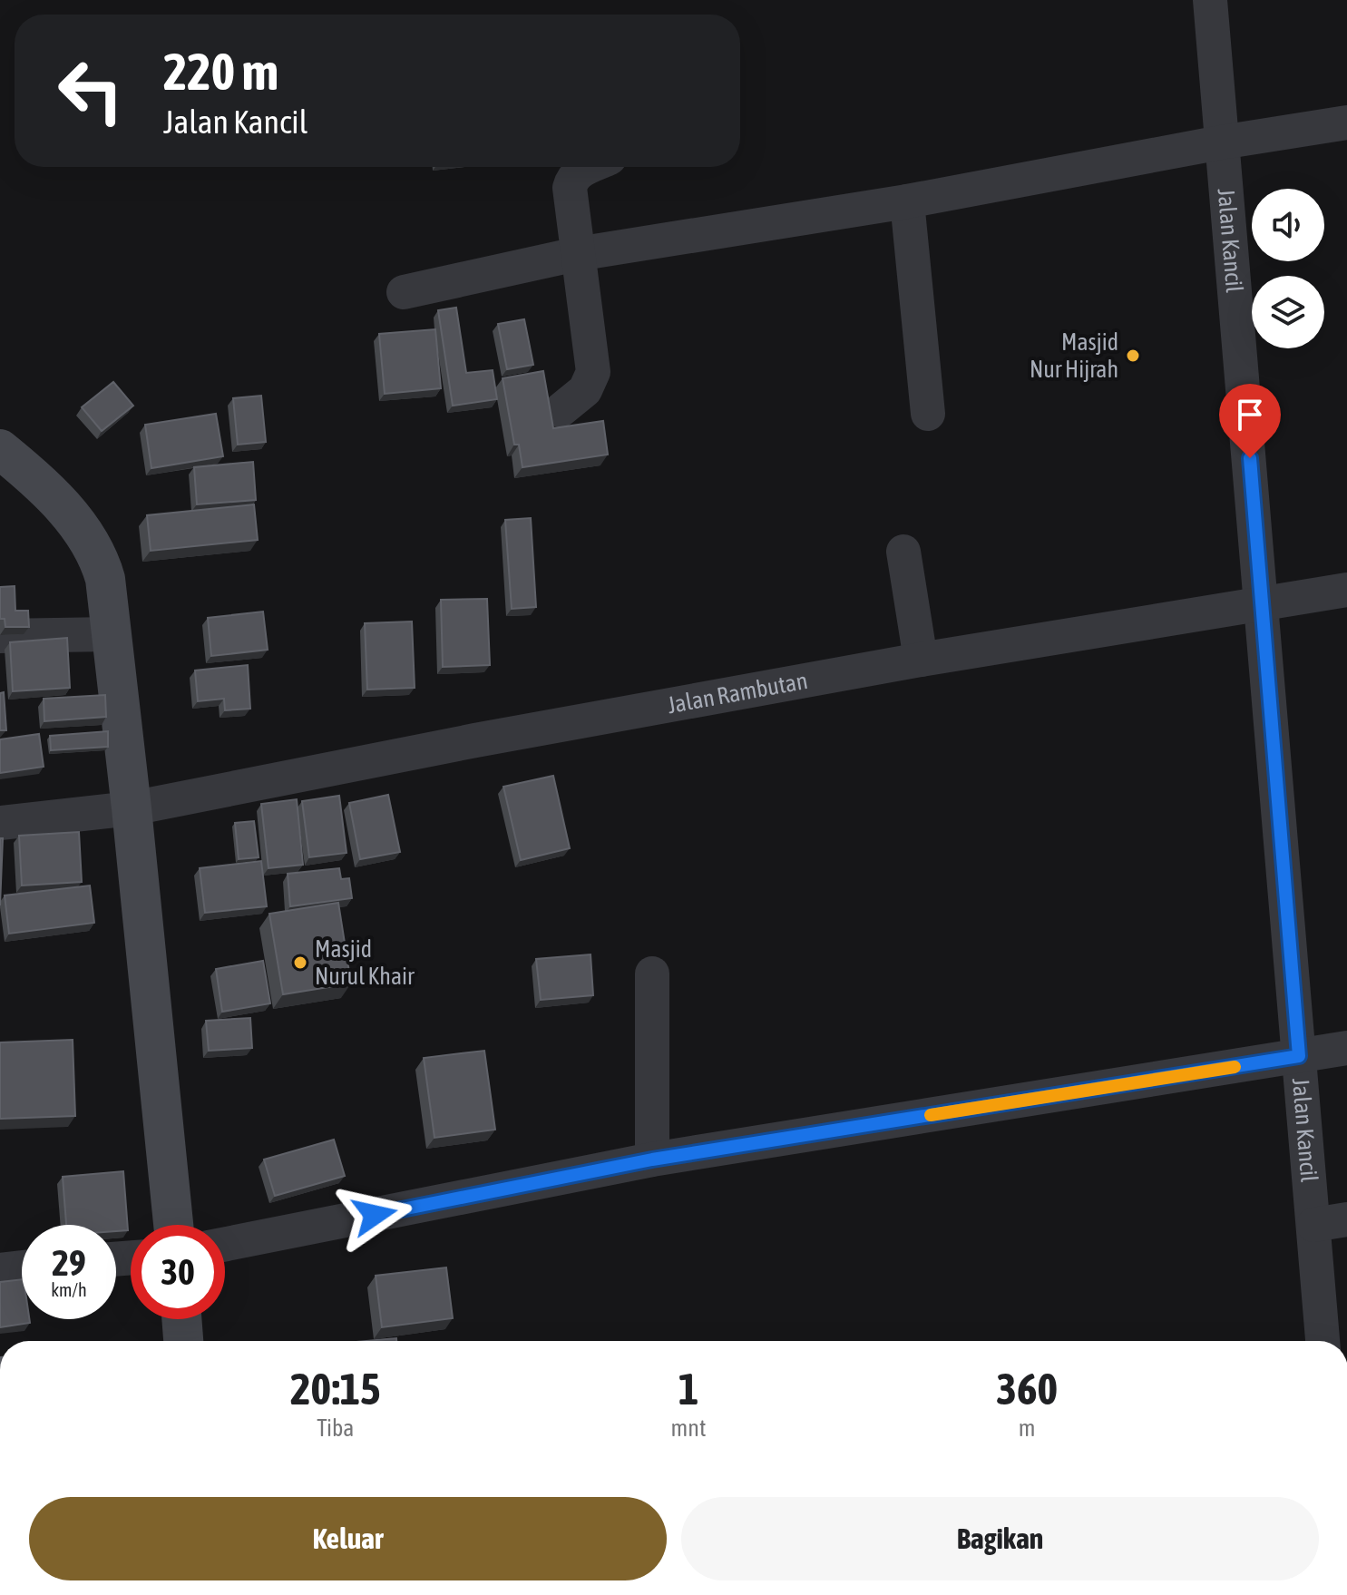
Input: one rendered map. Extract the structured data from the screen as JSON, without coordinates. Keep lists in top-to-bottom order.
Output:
{
  "streets": {
    "street": ["Jalan Kancil", "Jalan Rambutan"]
  },
  "crossings": [
    ["Jalan Kancil", "Jalan Rambutan"]
  ],
  "places": ["Masjid Nur Hijrah", "Masjid Nurul Khair"],
  "page": {
    "turn": ["220 m", "Jalan Kancil"],
    "speed": "29 km/h",
    "limit": "30",
    "eta": [
      "20:15",
      "Tiba",
      "1",
      "mnt",
      "360",
      "m"
    ],
    "buttons": ["Keluar", "Bagikan"]
  }
}
